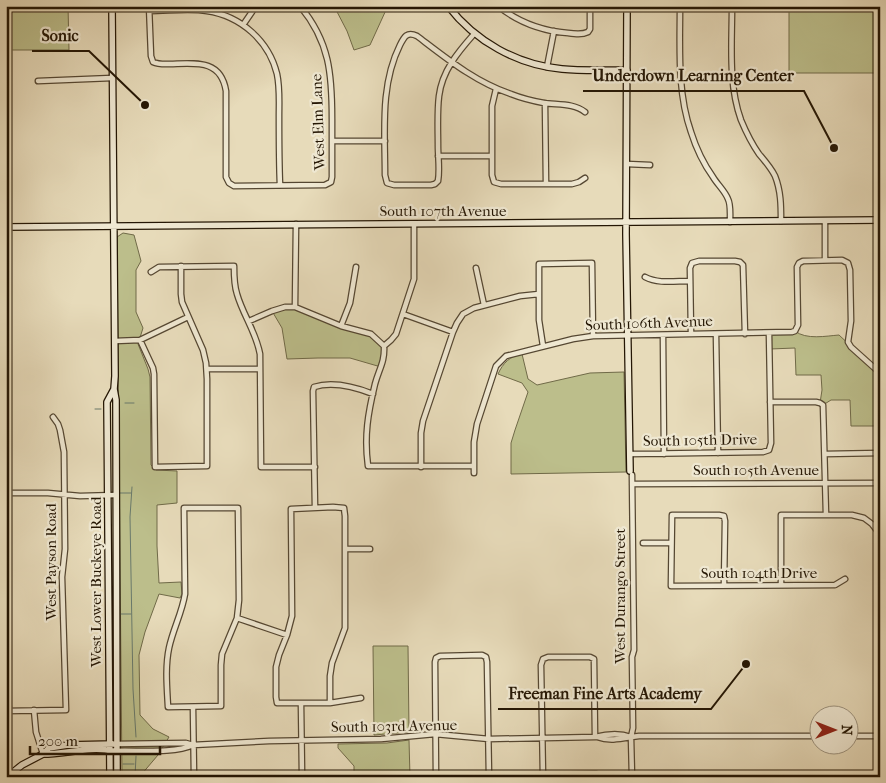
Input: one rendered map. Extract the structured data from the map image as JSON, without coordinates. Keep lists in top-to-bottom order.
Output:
{
  "streets": {
    "main road": ["South 107th Avenue", "West Lower Buckeye Road", "West Durango Street"],
    "street": [
      "West Elm Lane",
      "South 106th Avenue",
      "South 105th Drive",
      "South 105th Avenue",
      "West Payson Road",
      "South 104th Drive",
      "South 103rd Avenue"
    ]
  },
  "crossings": [
    ["South 107th Avenue", "West Lower Buckeye Road"],
    ["South 107th Avenue", "West Durango Street"],
    ["South 106th Avenue", "West Durango Street"],
    ["South 105th Drive", "West Durango Street"],
    ["South 105th Avenue", "West Durango Street"],
    ["West Lower Buckeye Road", "South 103rd Avenue"],
    ["West Durango Street", "South 103rd Avenue"]
  ],
  "places": ["Sonic", "Underdown Learning Center", "Freeman Fine Arts Academy"],
  "scale_bar": "200 m",
  "north": "right"
}
